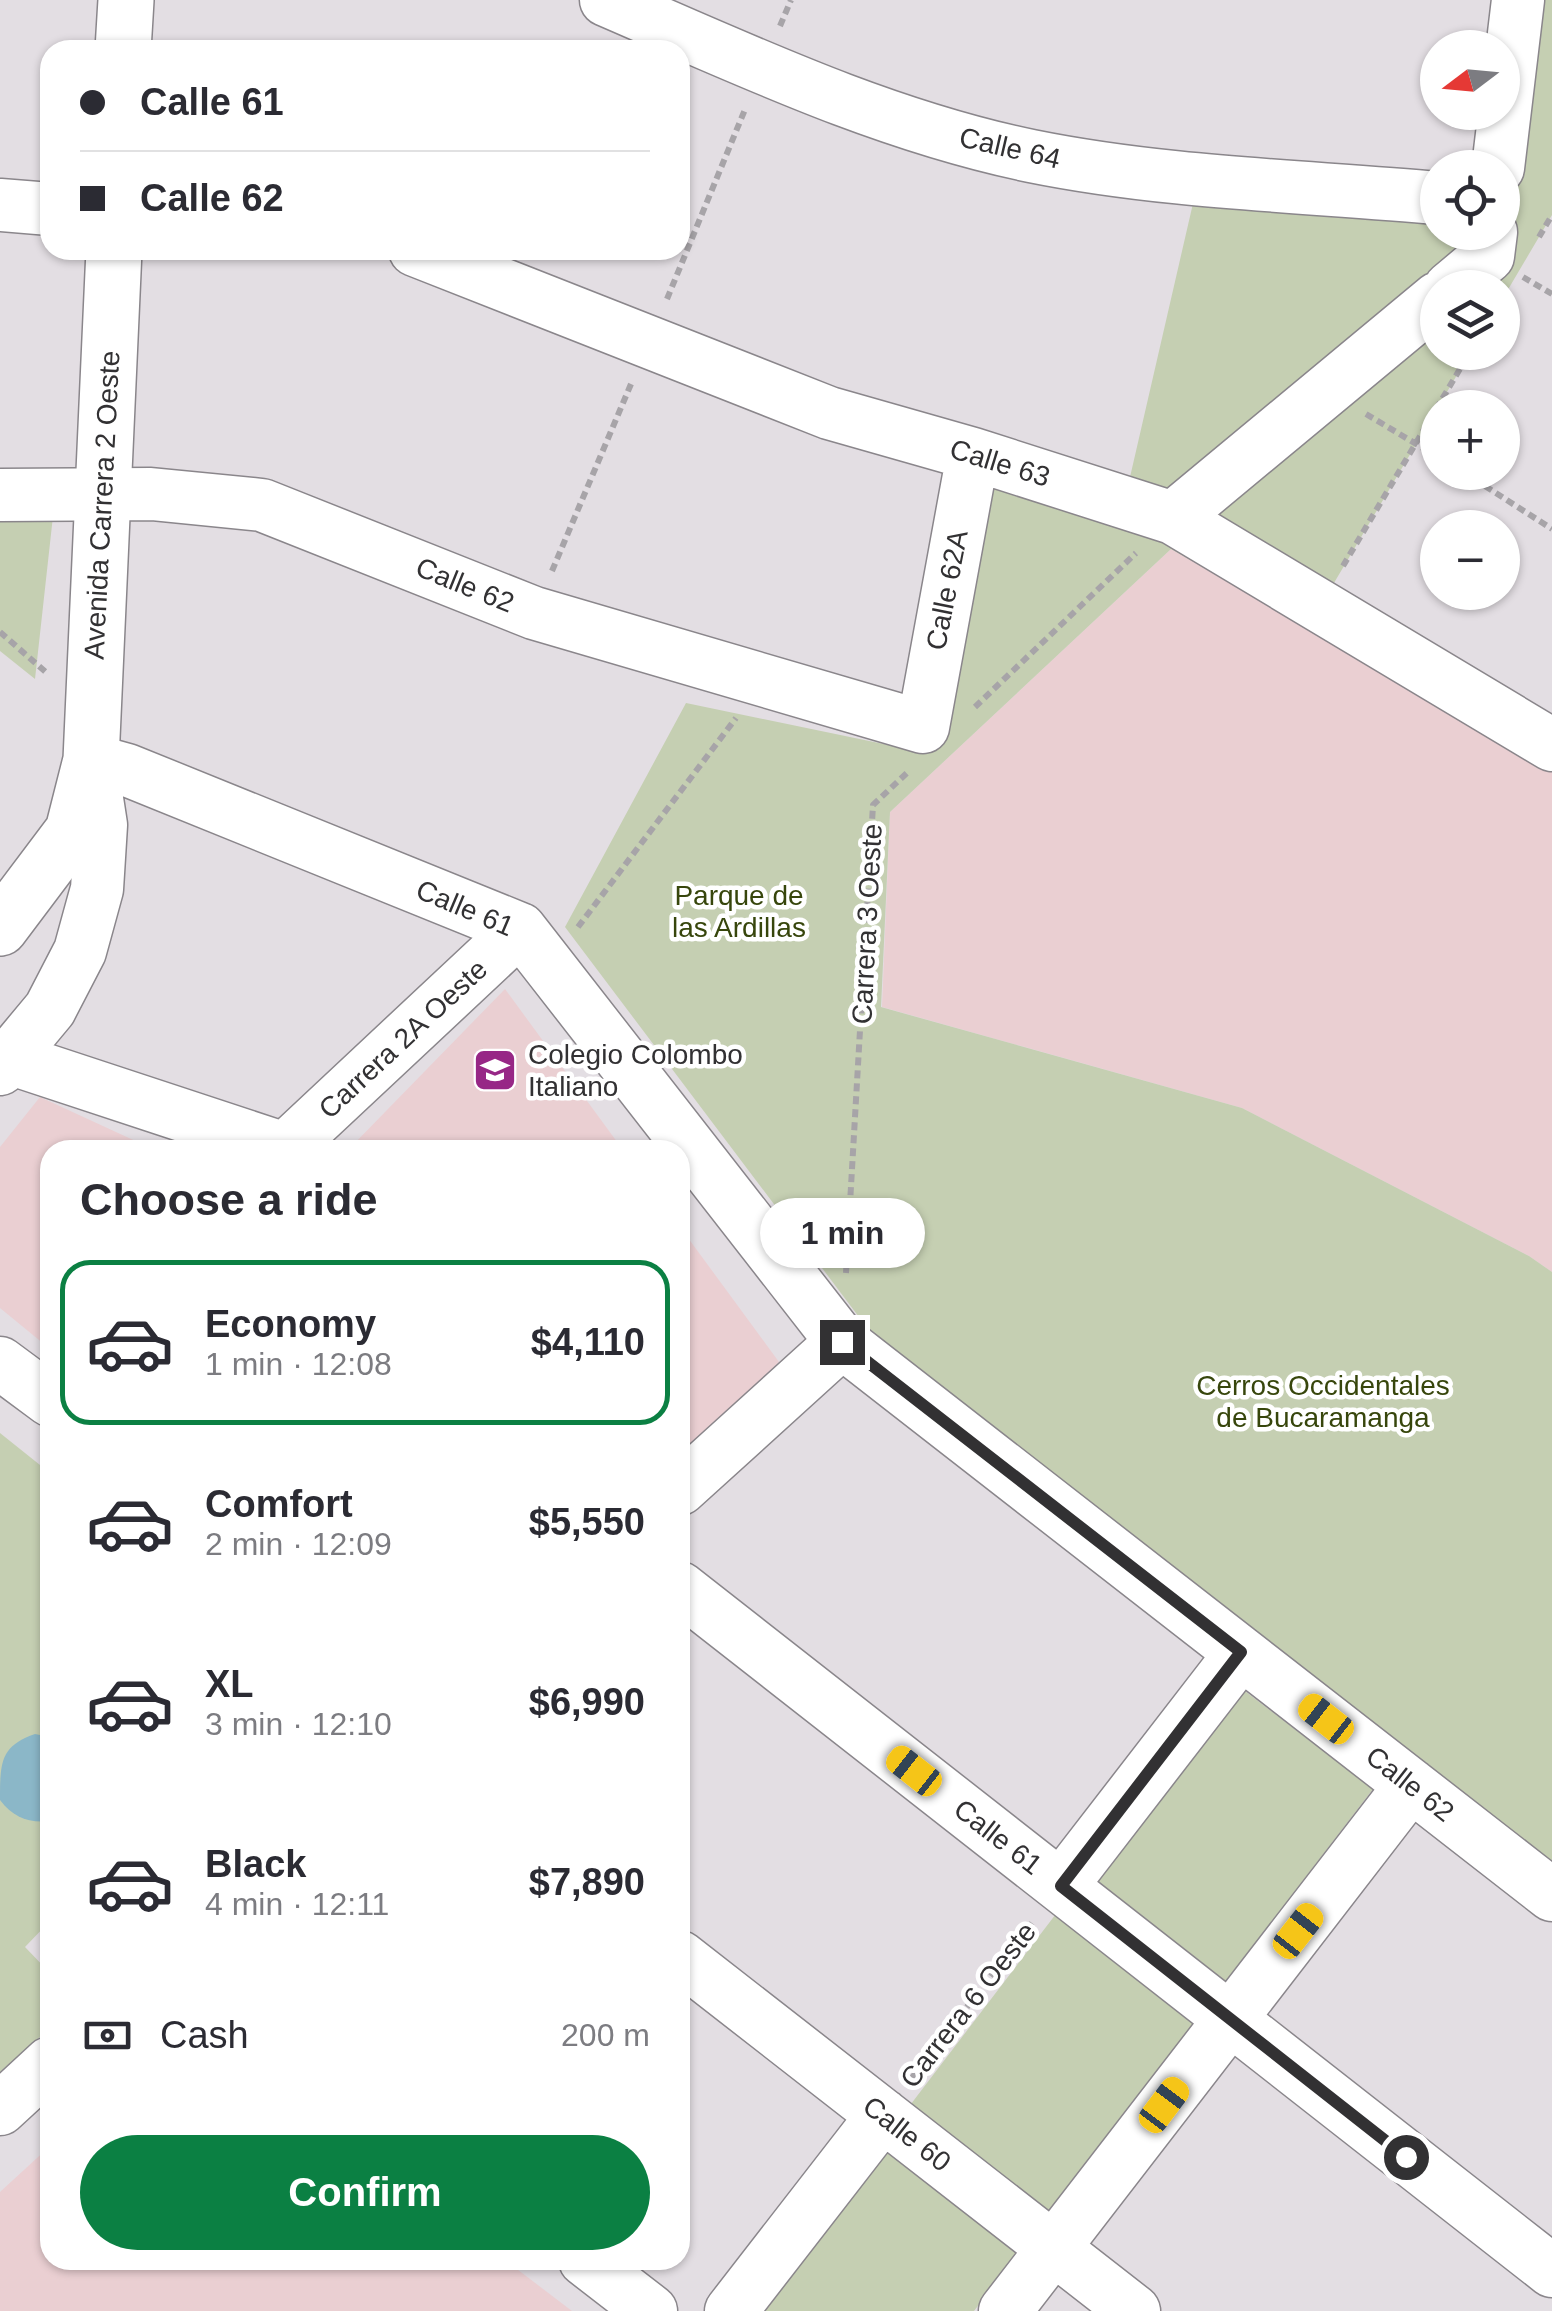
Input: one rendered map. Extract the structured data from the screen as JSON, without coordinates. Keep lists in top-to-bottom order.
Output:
{
  "streets": {
    "main road": ["Avenida Carrera 2 Oeste"],
    "street": [
      "Calle 64",
      "Calle 63",
      "Calle 62",
      "Calle 62A",
      "Calle 61",
      "Carrera 2A Oeste",
      "Carrera 6 Oeste",
      "Calle 60"
    ],
    "path": ["Carrera 3 Oeste"]
  },
  "crossings": [
    ["Calle 63", "Calle 62A"],
    ["Calle 63", "Carrera 3 Oeste"],
    ["Avenida Carrera 2 Oeste", "Calle 62"],
    ["Avenida Carrera 2 Oeste", "Calle 61"],
    ["Calle 62", "Calle 62A"],
    ["Calle 62", "Carrera 3 Oeste"],
    ["Calle 62A", "Carrera 3 Oeste"],
    ["Calle 61", "Carrera 2A Oeste"],
    ["Calle 61", "Carrera 6 Oeste"],
    ["Carrera 6 Oeste", "Calle 60"]
  ],
  "parks": ["Parque de las Ardillas", "Cerros Occidentales de Bucaramanga"],
  "places": {
    "school or university": ["Colegio Colombo Italiano"]
  },
  "north": "left",
  "page": {
    "map_buttons": ["+", "−"],
    "banner": ["Calle 61", "Calle 62"],
    "heading": "Choose a ride",
    "bubble": "1 min",
    "list": [
      {
        "name": "Economy",
        "note": "1 min · 12:08",
        "value": "$4,110"
      },
      {
        "name": "Comfort",
        "note": "2 min · 12:09",
        "value": "$5,550"
      },
      {
        "name": "XL",
        "note": "3 min · 12:10",
        "value": "$6,990"
      },
      {
        "name": "Black",
        "note": "4 min · 12:11",
        "value": "$7,890"
      }
    ],
    "pay": ["Cash", "200 m"],
    "buttons": "Confirm"
  }
}
